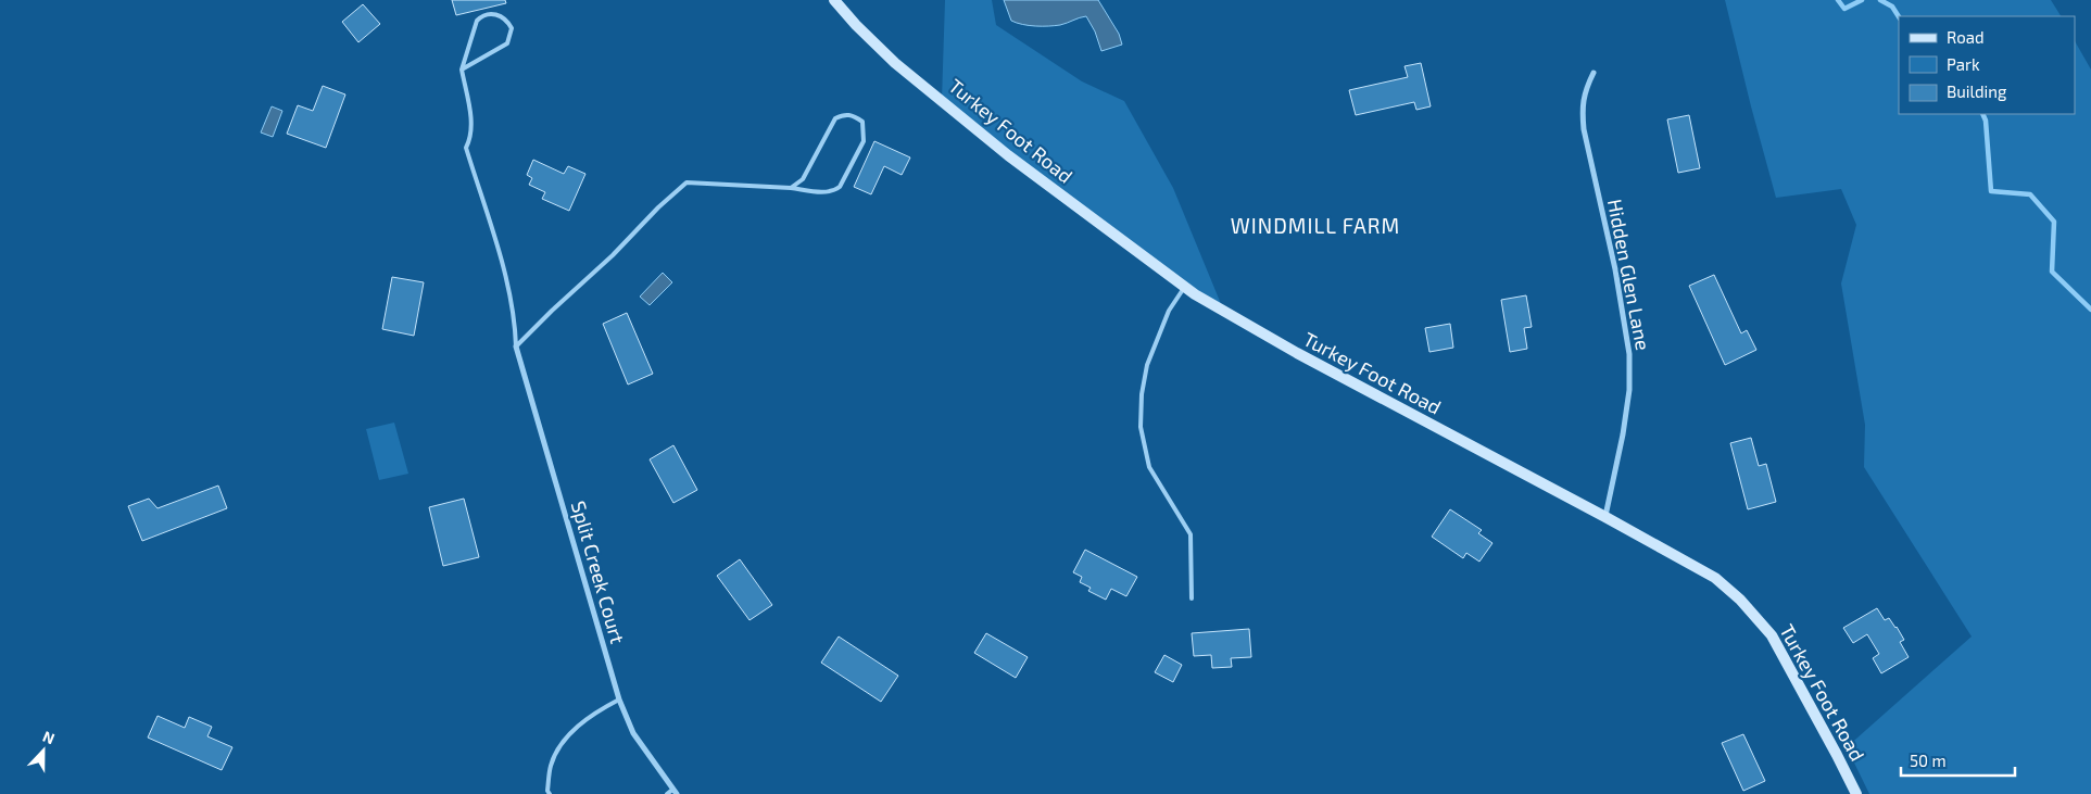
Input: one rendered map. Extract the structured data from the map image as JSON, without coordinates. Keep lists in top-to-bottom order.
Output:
{
  "streets": {
    "street": ["Turkey Foot Road", "Hidden Glen Lane", "Split Creek Court"]
  },
  "crossings": [
    ["Turkey Foot Road", "Hidden Glen Lane"]
  ],
  "districts": ["WINDMILL FARM"],
  "legend": ["Road", "Park", "Building"],
  "scale_bar": "50 m",
  "north": "top"
}
